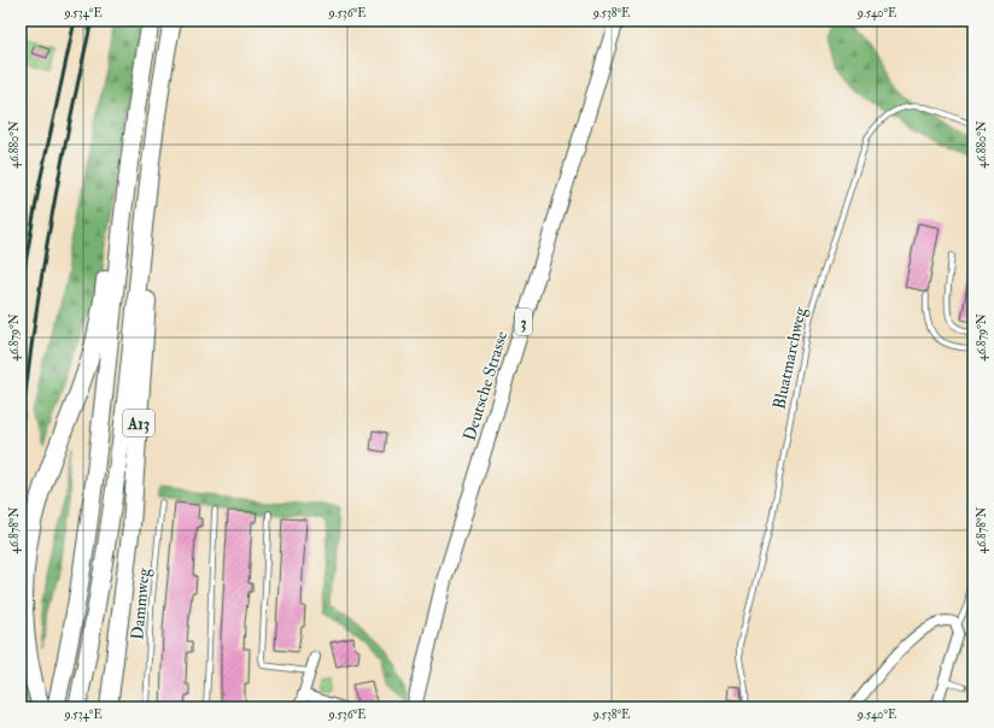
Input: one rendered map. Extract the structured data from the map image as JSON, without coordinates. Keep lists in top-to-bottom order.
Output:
{
  "streets": {
    "highway": ["A13"],
    "main road": ["3", "Deutsche Strasse"],
    "lane": ["Bluatmarchweg", "Dammweg"]
  },
  "coordinates": [
    "9.534°E",
    "9.536°E",
    "9.538°E",
    "9.540°E",
    "46.880°N",
    "46.879°N",
    "46.878°N"
  ]
}
